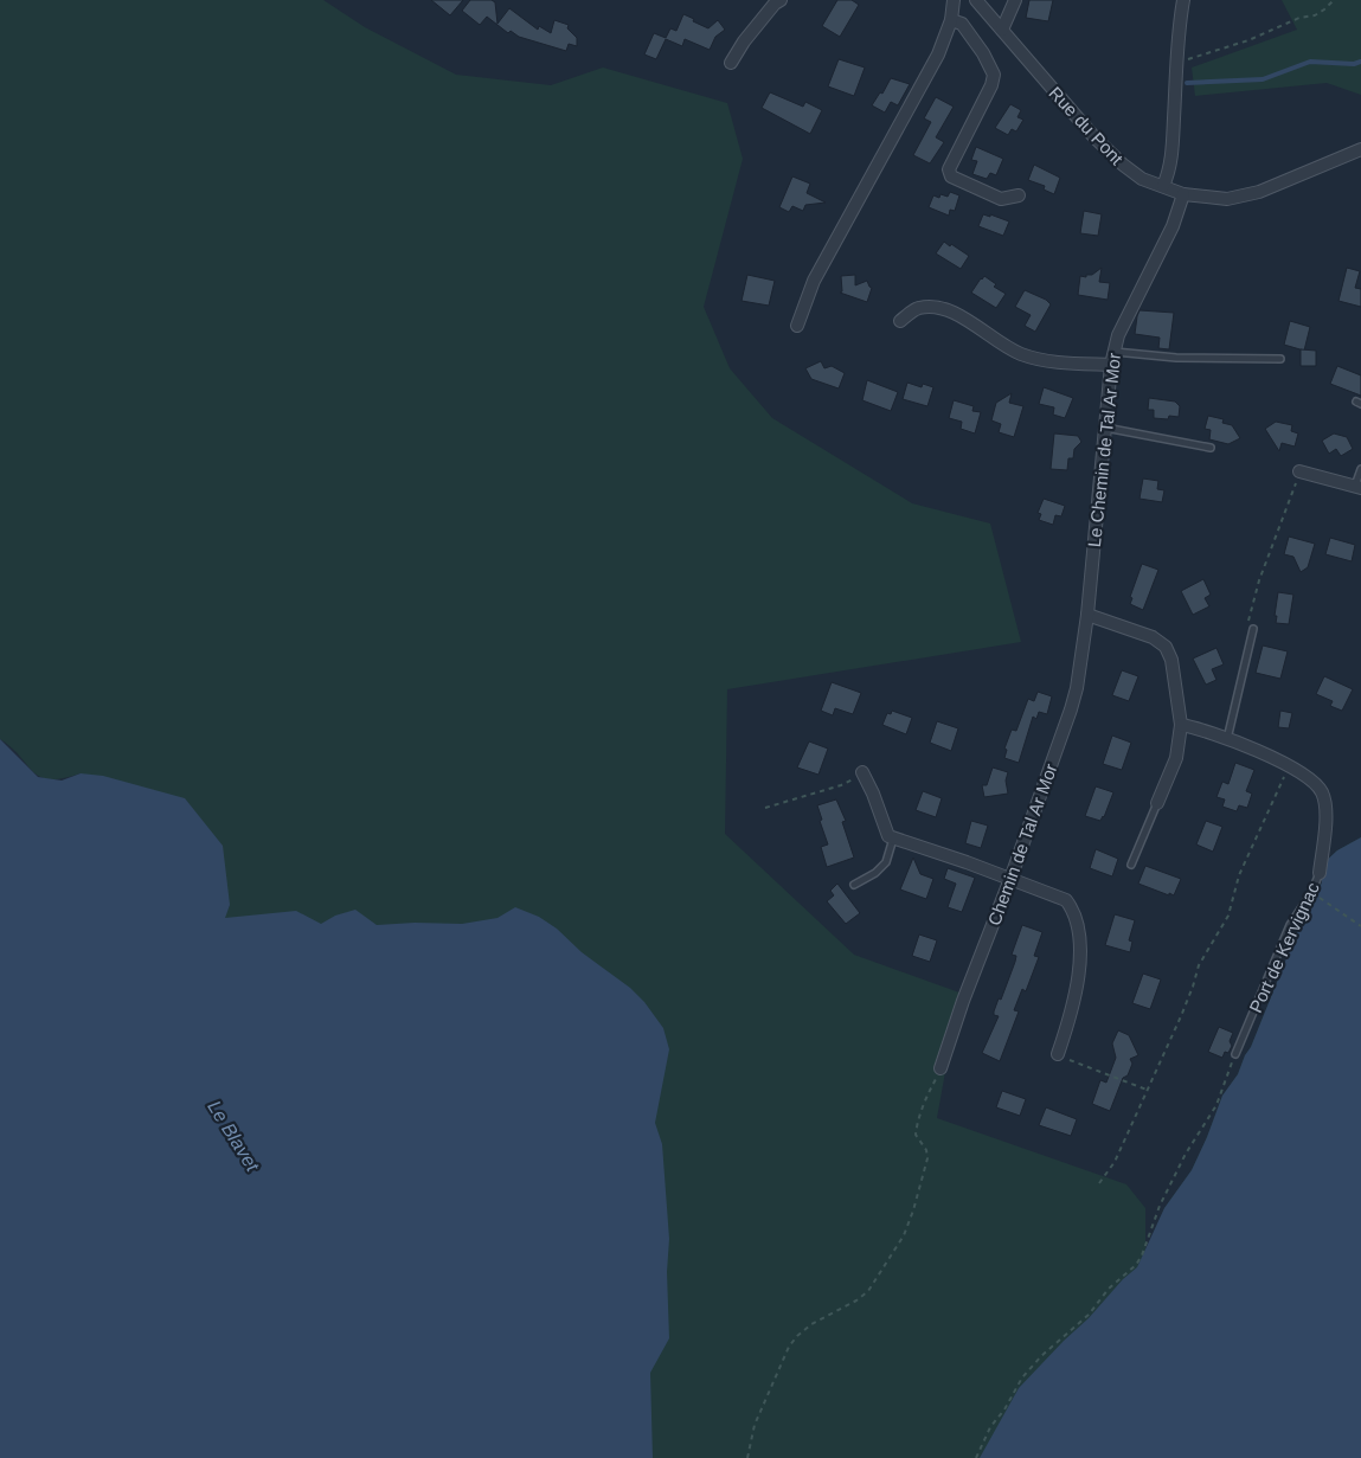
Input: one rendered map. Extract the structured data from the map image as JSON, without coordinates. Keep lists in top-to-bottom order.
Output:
{
  "streets": {
    "street": ["Rue du Pont", "Le Chemin de Tal Ar Mor", "Chemin de Tal Ar Mor"],
    "lane": ["Port de Kervignac"]
  },
  "crossings": [
    ["Rue du Pont", "Le Chemin de Tal Ar Mor"],
    ["Le Chemin de Tal Ar Mor", "Chemin de Tal Ar Mor"]
  ],
  "water": ["Le Blavet"]
}
